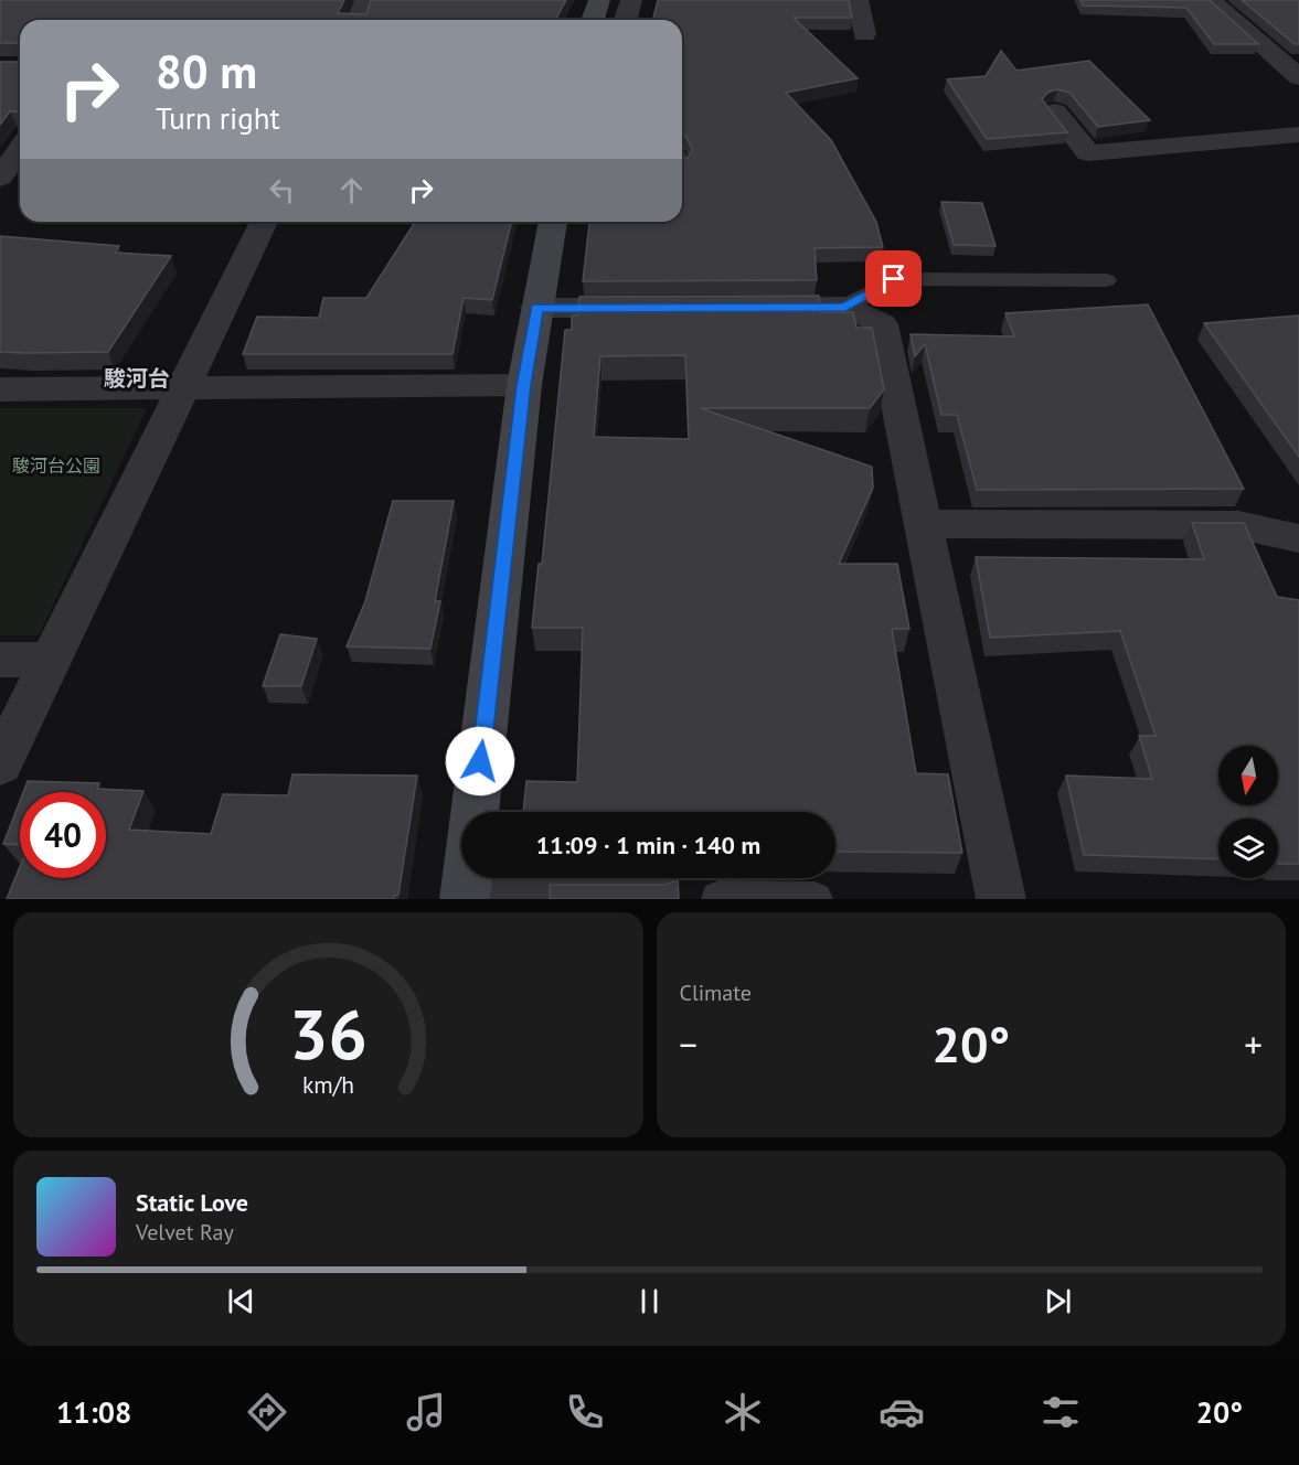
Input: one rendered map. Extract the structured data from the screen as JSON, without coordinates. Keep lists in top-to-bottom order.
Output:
{
  "districts": ["駿河台"],
  "parks": ["駿河台公園"],
  "north": "bottom",
  "page": {
    "turn": ["80 m", "Turn right"],
    "limit": "40",
    "trip": "11:09 · 1 min · 140 m",
    "tile": "Climate",
    "heat": ["−", "20°", "+"],
    "song": ["Static Love", "Velvet Ray"],
    "tabs": ["11:08", "20°"],
    "gauge": ["36", "km/h"]
  }
}
